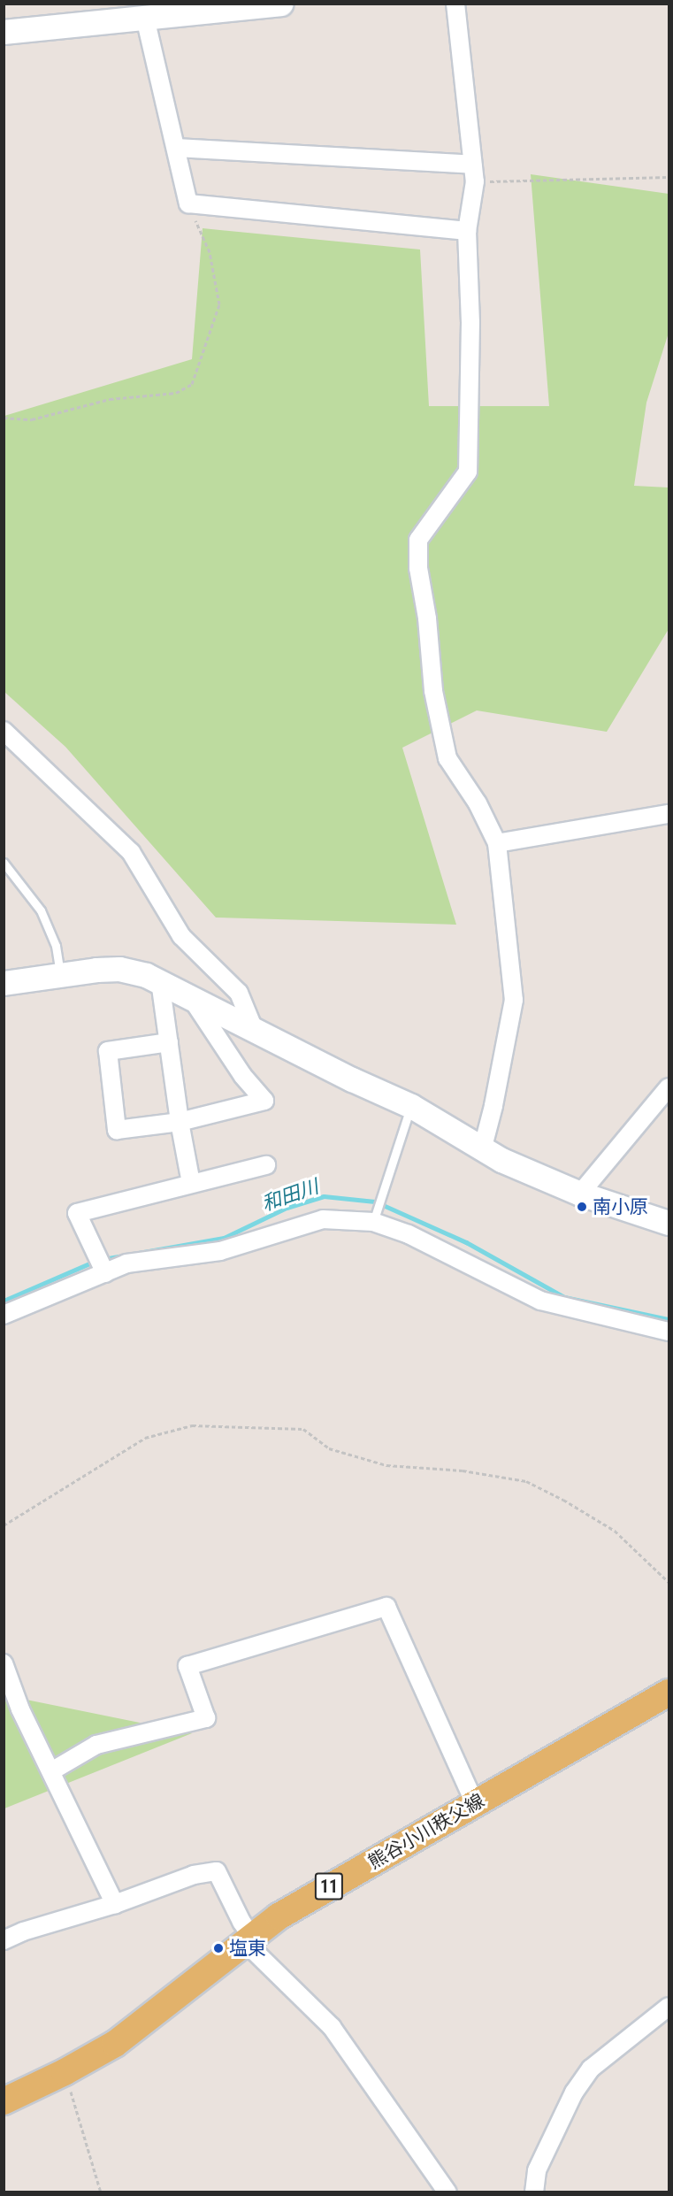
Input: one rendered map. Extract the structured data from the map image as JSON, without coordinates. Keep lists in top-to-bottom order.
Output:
{
  "streets": {
    "main road": ["熊谷小川秩父線", "11"]
  },
  "water": ["和田川"],
  "places": ["南小原", "塩東"]
}
